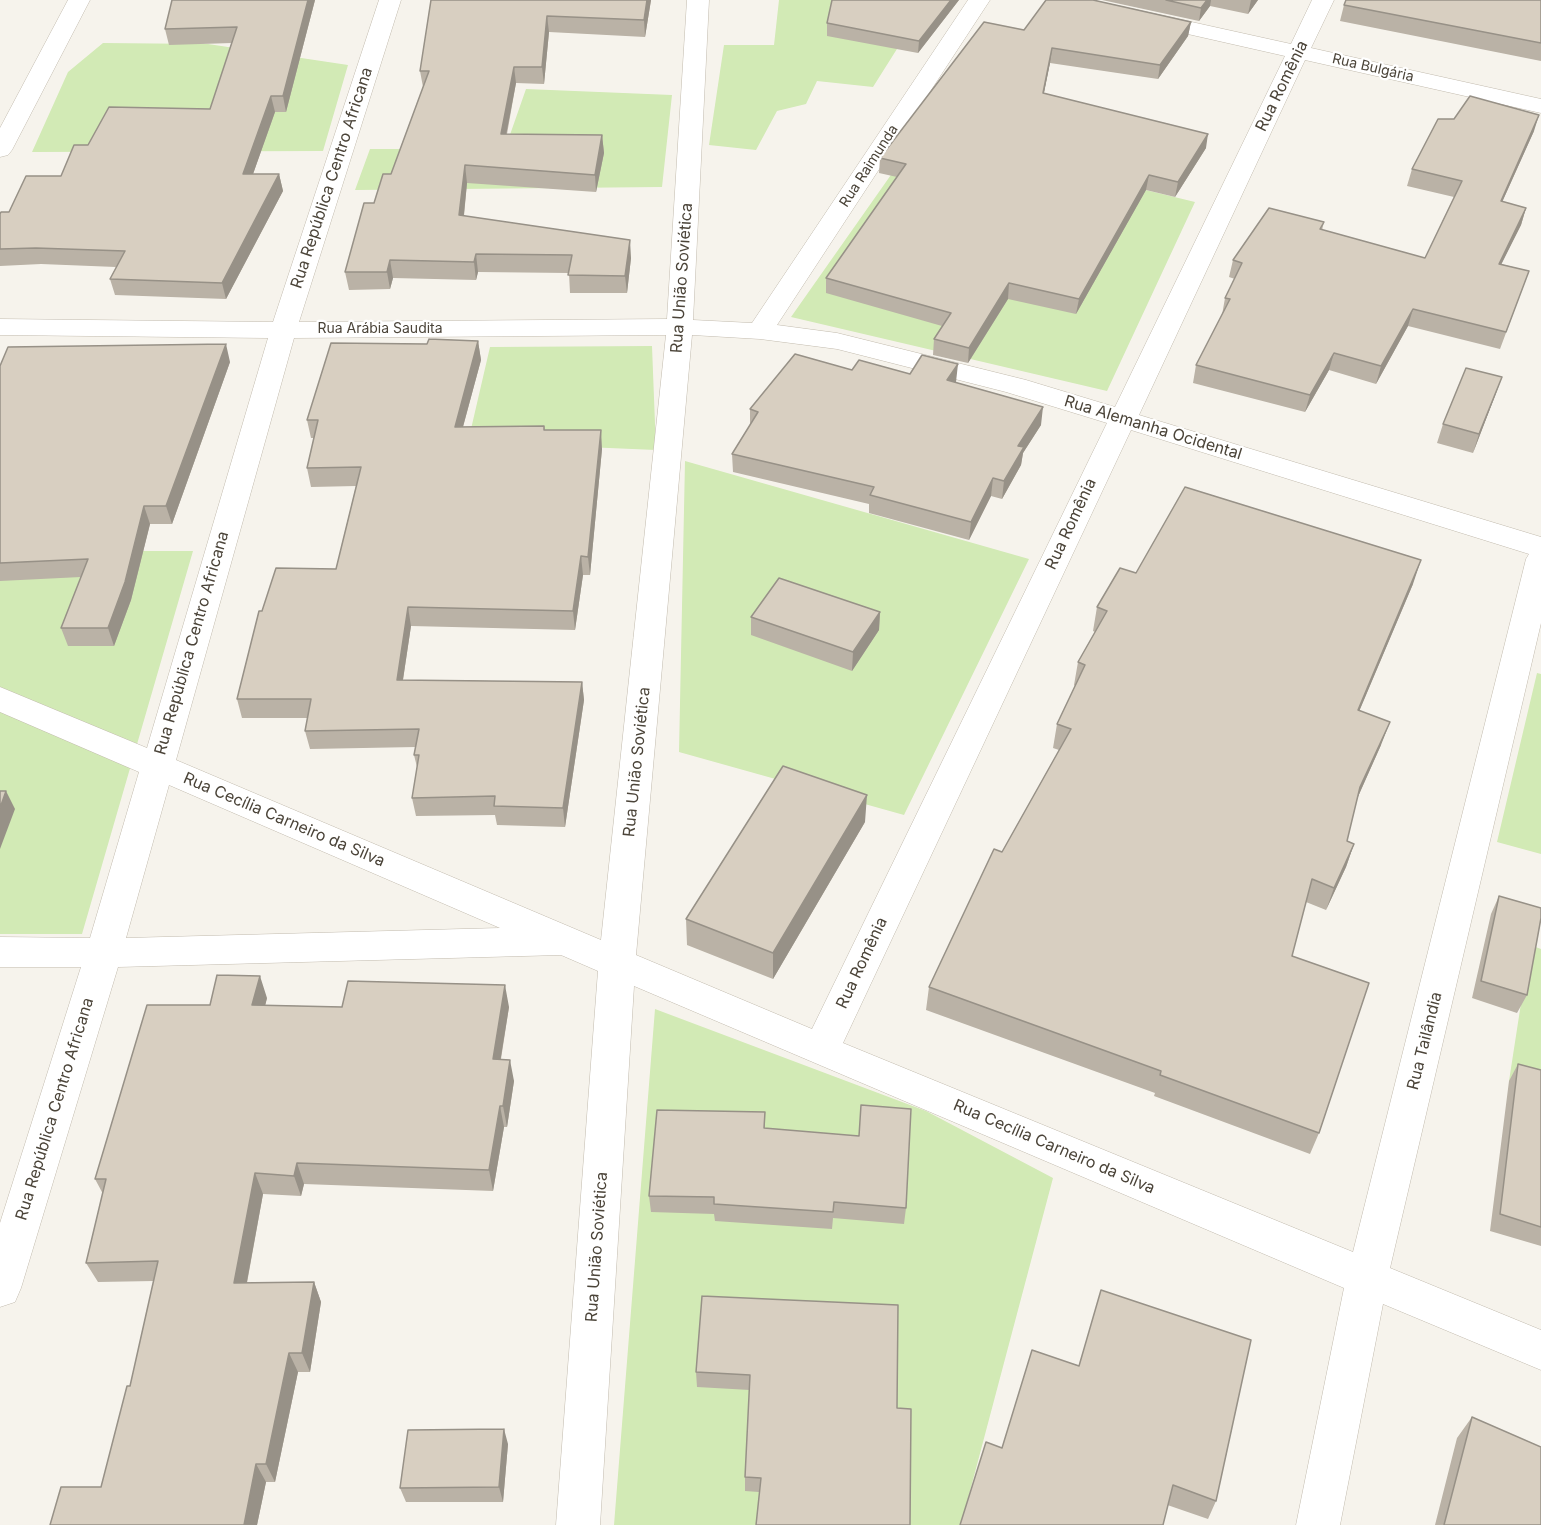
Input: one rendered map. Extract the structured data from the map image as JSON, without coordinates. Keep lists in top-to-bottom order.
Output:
{
  "streets": {
    "street": [
      "Rua Bulgária",
      "Rua Romênia",
      "Rua Raimunda",
      "Rua República Centro Africana",
      "Rua União Soviética",
      "Rua Arábia Saudita",
      "Rua Alemanha Ocidental",
      "Rua Cecília Carneiro da Silva",
      "Rua Tailândia"
    ]
  },
  "crossings": [
    ["Rua Bulgária", "Rua Romênia"],
    ["Rua Romênia", "Rua Alemanha Ocidental"],
    ["Rua Romênia", "Rua Cecília Carneiro da Silva"],
    ["Rua Raimunda", "Rua Arábia Saudita"],
    ["Rua Raimunda", "Rua Alemanha Ocidental"],
    ["Rua República Centro Africana", "Rua Arábia Saudita"],
    ["Rua República Centro Africana", "Rua Cecília Carneiro da Silva"],
    ["Rua União Soviética", "Rua Arábia Saudita"],
    ["Rua União Soviética", "Rua Cecília Carneiro da Silva"],
    ["Rua Arábia Saudita", "Rua Alemanha Ocidental"],
    ["Rua Cecília Carneiro da Silva", "Rua Tailândia"]
  ]
}
